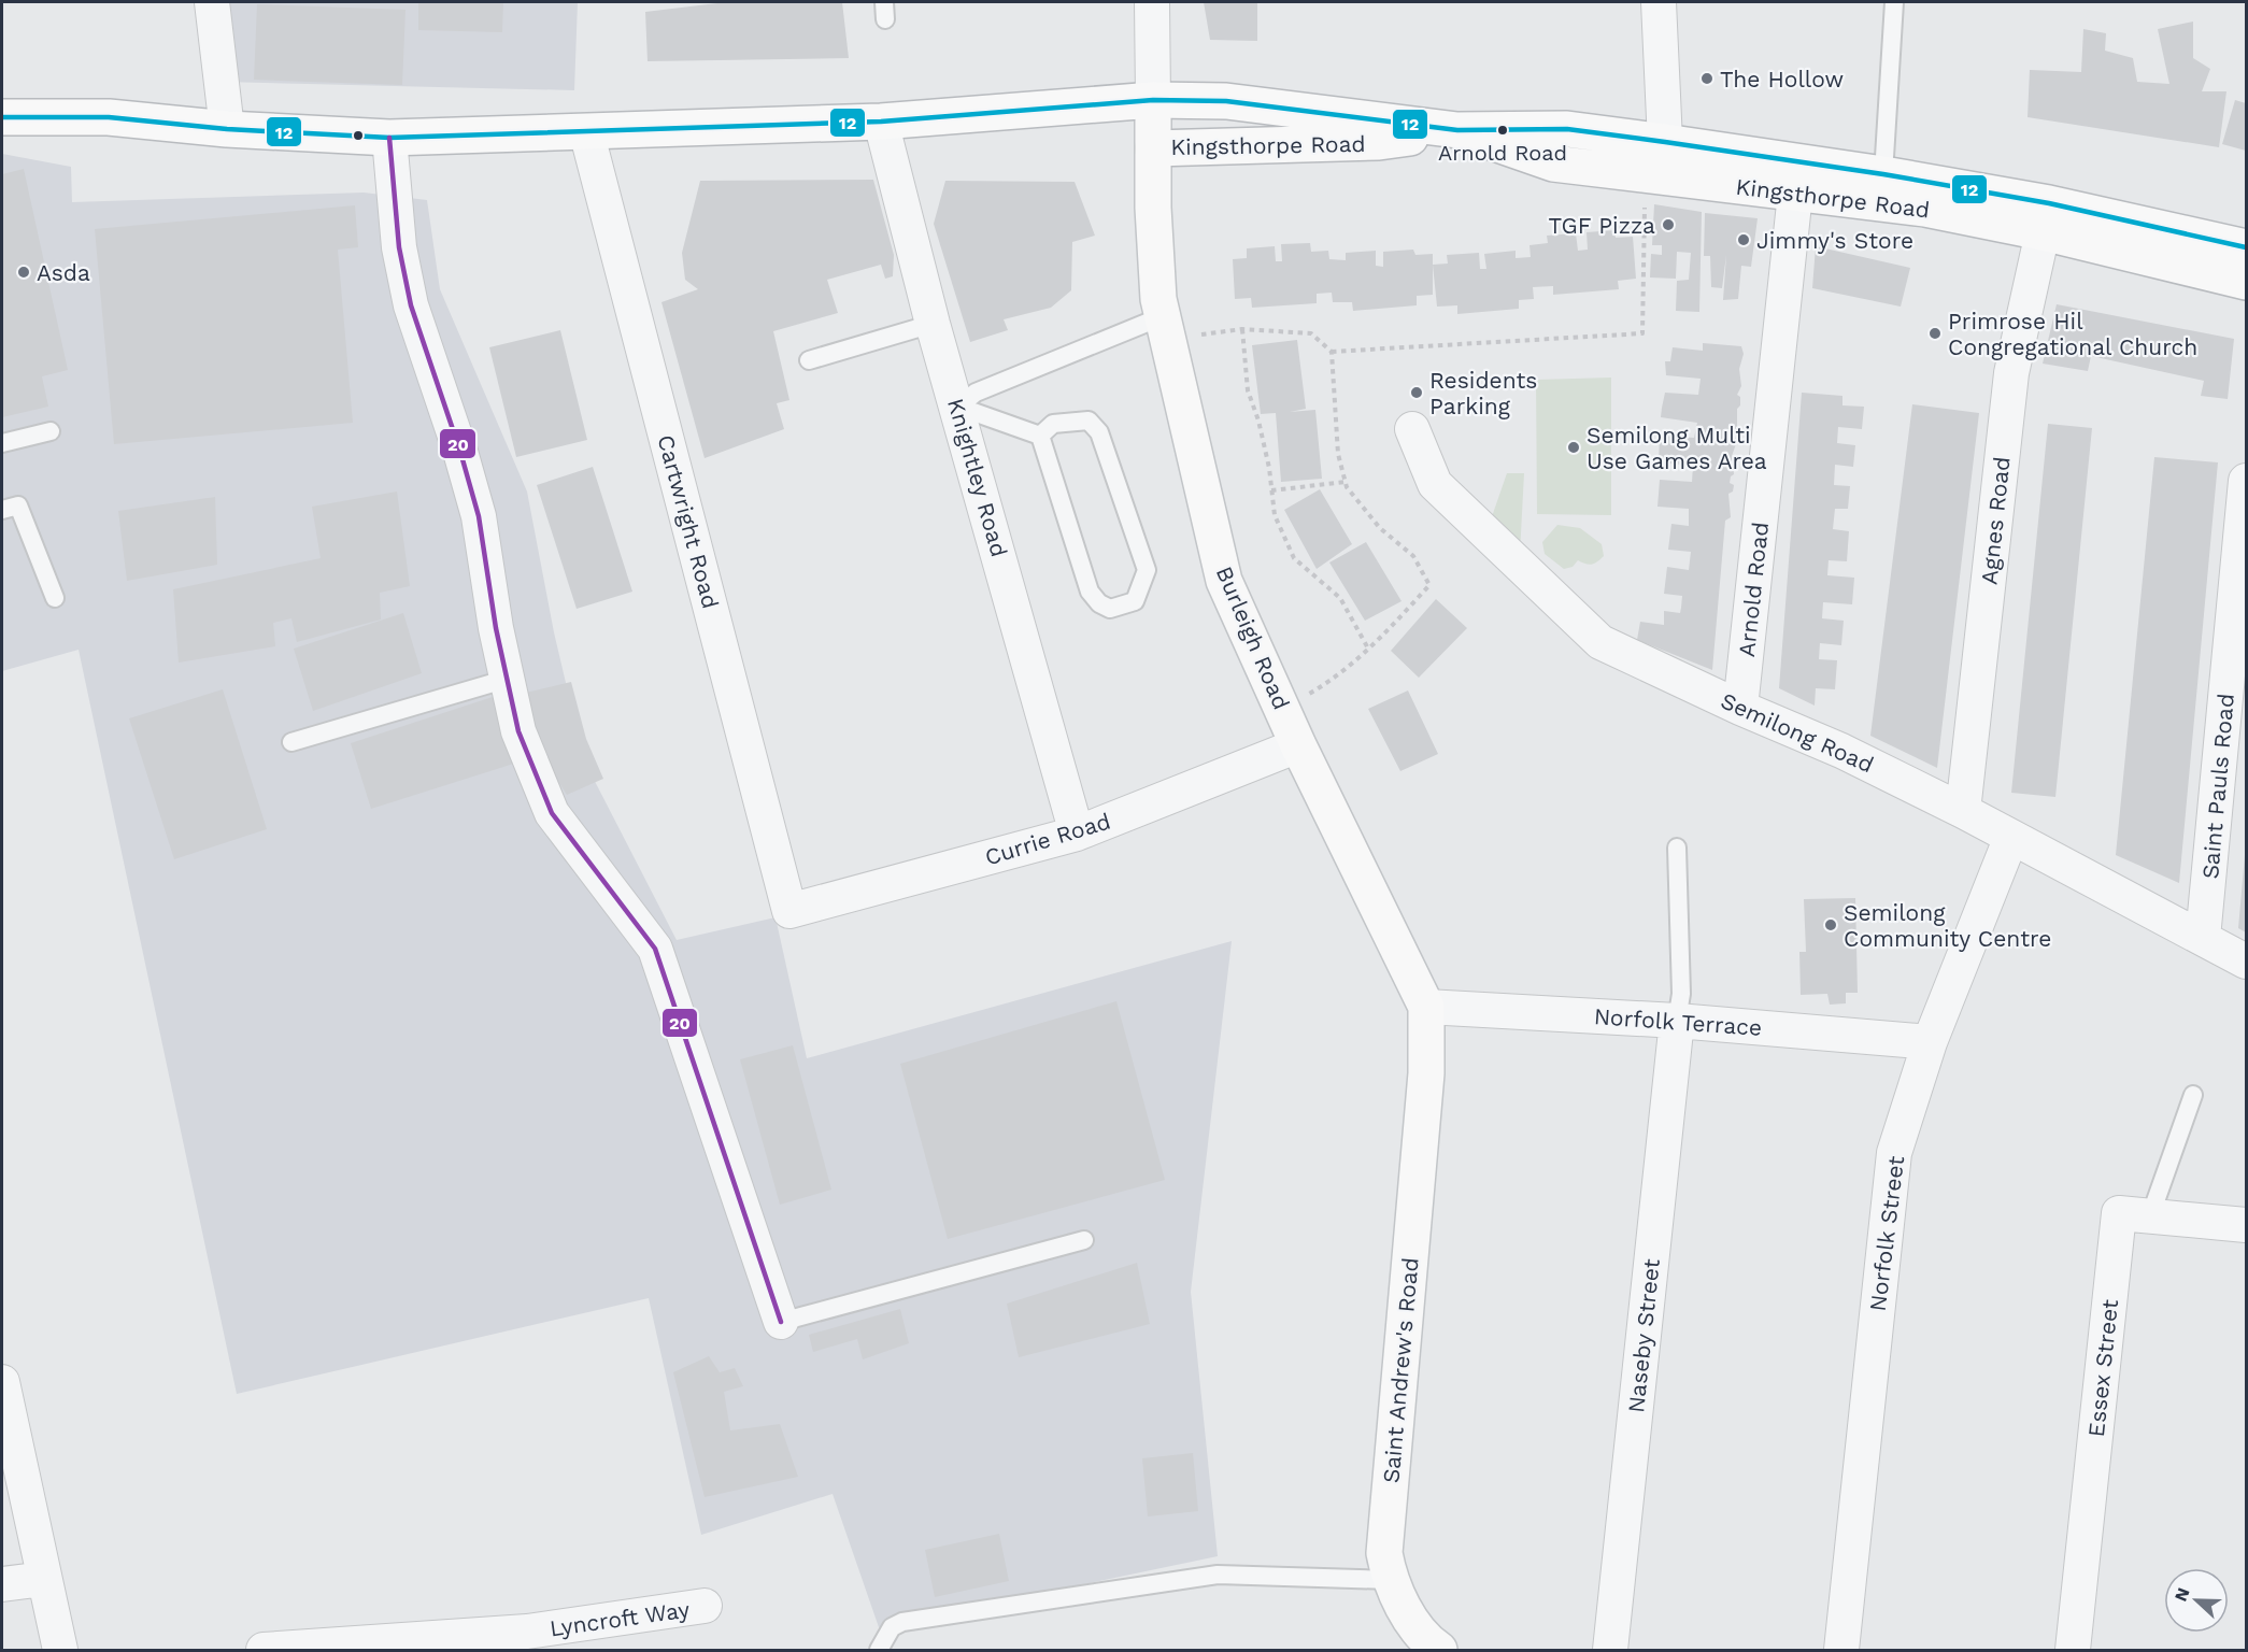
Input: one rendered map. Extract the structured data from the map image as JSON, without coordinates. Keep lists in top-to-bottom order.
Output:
{
  "streets": {
    "main road": ["Kingsthorpe Road", "Burleigh Road", "Saint Andrew's Road"],
    "street": [
      "Knightley Road",
      "Agnes Road",
      "Cartwright Road",
      "Arnold Road",
      "Semilong Road",
      "Saint Pauls Road",
      "Currie Road",
      "Norfolk Terrace",
      "Norfolk Street",
      "Naseby Street",
      "Essex Street",
      "Lyncroft Way"
    ]
  },
  "crossings": [
    ["Kingsthorpe Road", "Knightley Road"],
    ["Kingsthorpe Road", "Agnes Road"],
    ["Kingsthorpe Road", "Cartwright Road"],
    ["Kingsthorpe Road", "Arnold Road"],
    ["Kingsthorpe Road", "Burleigh Road"],
    ["Knightley Road", "Currie Road"],
    ["Agnes Road", "Semilong Road"],
    ["Cartwright Road", "Currie Road"],
    ["Arnold Road", "Semilong Road"],
    ["Burleigh Road", "Currie Road"],
    ["Burleigh Road", "Norfolk Terrace"],
    ["Burleigh Road", "Saint Andrew's Road"],
    ["Semilong Road", "Saint Pauls Road"],
    ["Semilong Road", "Norfolk Street"],
    ["Norfolk Terrace", "Norfolk Street"],
    ["Norfolk Terrace", "Naseby Street"]
  ],
  "places": [
    "The Hollow",
    "Arnold Road",
    "TGF Pizza",
    "Jimmy's Store",
    "Asda",
    "Primrose Hil Congregational Church",
    "Residents Parking",
    "Semilong Multi Use Games Area",
    "Semilong Community Centre"
  ],
  "lines": ["transit line 12", "transit line 20"],
  "north": "left"
}
